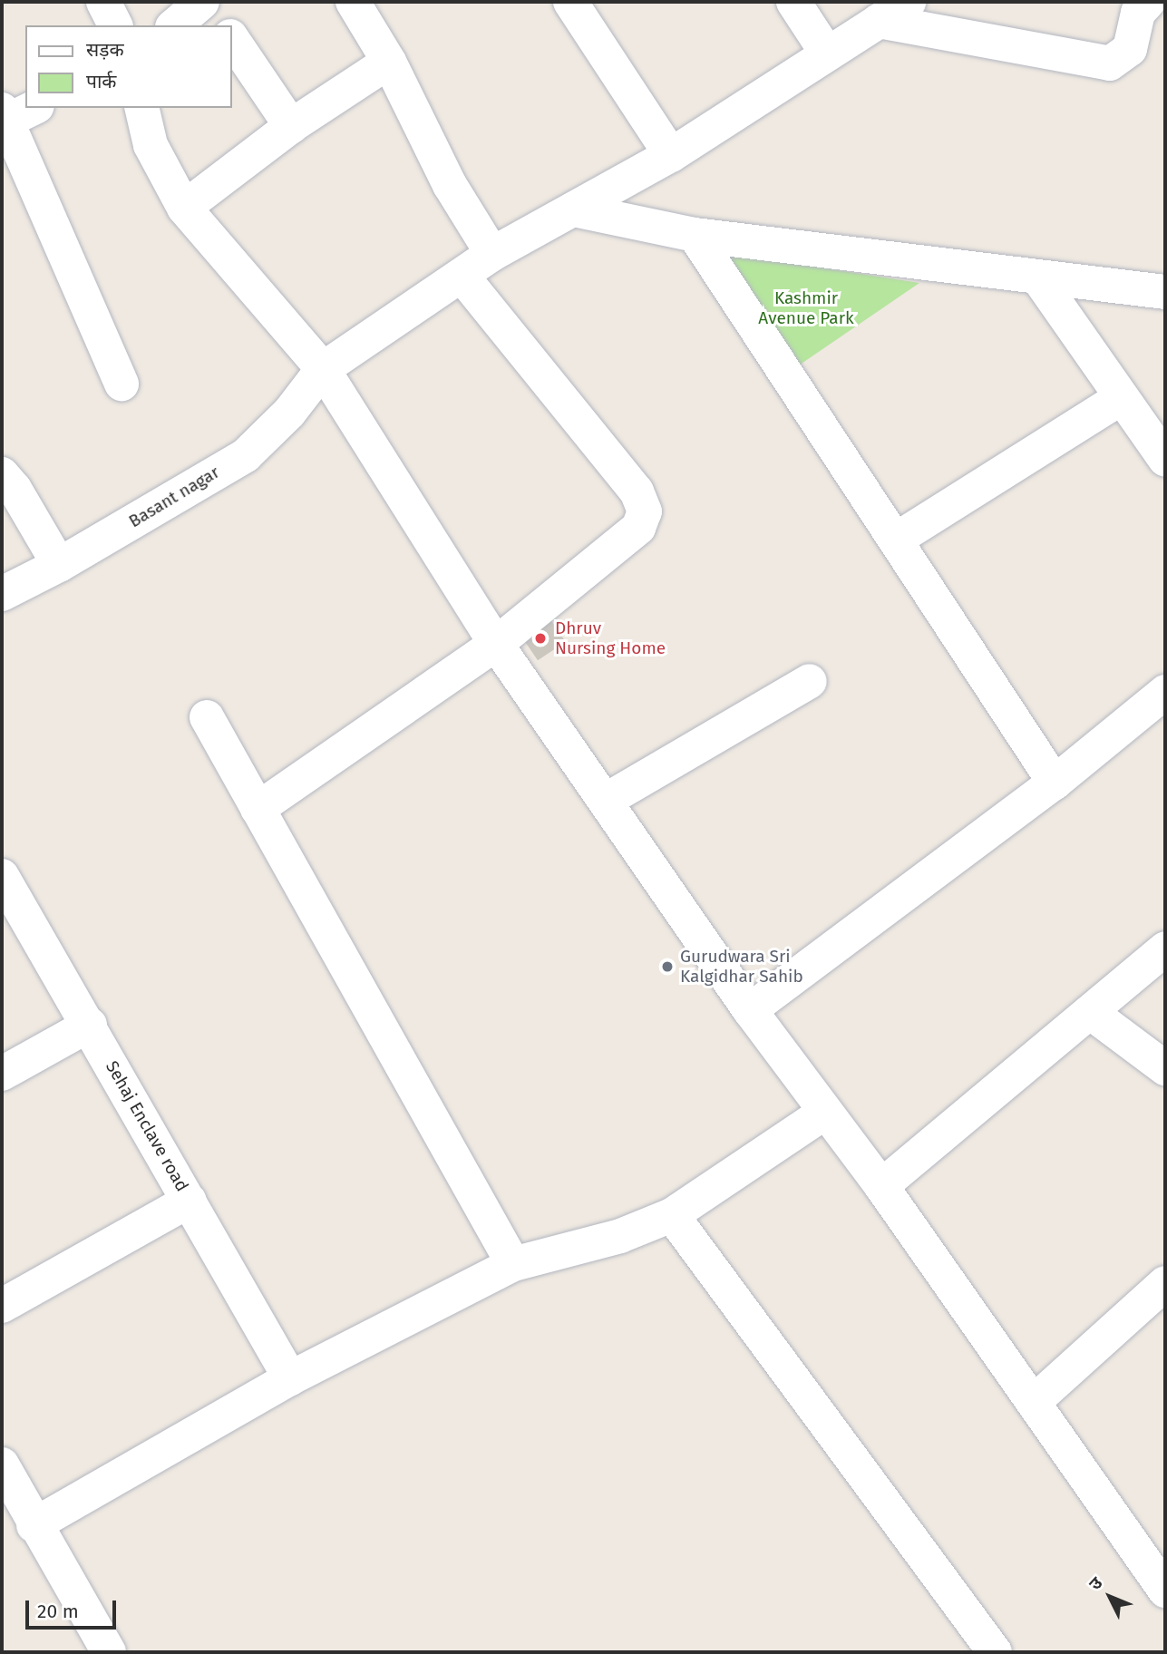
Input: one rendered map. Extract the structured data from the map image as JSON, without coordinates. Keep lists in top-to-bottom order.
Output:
{
  "streets": {
    "street": ["Basant nagar", "Sehaj Enclave road"]
  },
  "parks": ["Kashmir Avenue Park"],
  "places": ["Dhruv Nursing Home", "Gurudwara Sri Kalgidhar Sahib"],
  "legend": ["सड़क", "पार्क"],
  "scale_bar": "20 m",
  "north": "top left"
}
